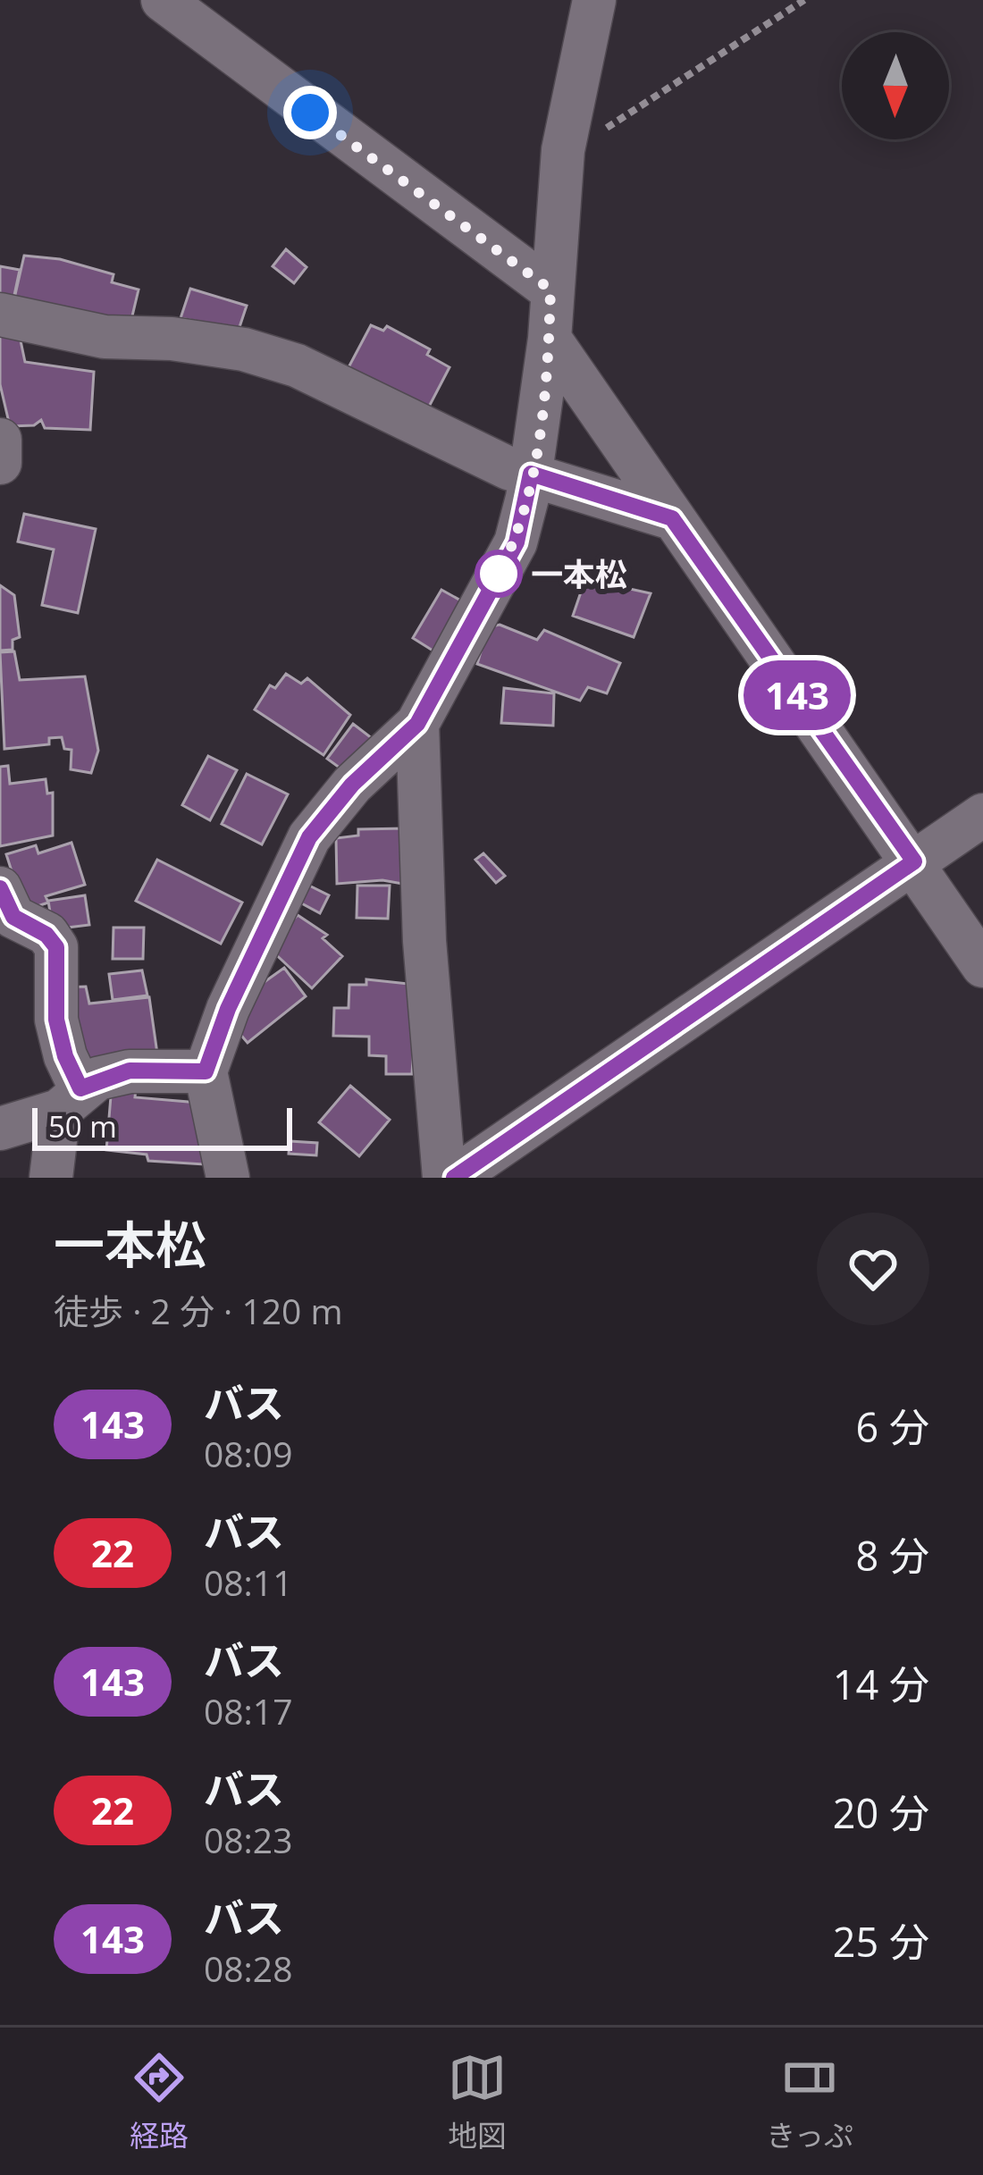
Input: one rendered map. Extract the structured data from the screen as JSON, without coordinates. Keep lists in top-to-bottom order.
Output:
{
  "places": ["一本松"],
  "lines": ["bus line 143"],
  "scale_bar": "50 m",
  "north": "bottom",
  "page": {
    "on_map": "143",
    "scale": "50 m",
    "heading": ["一本松", "徒歩 · 2 分 · 120 m"],
    "list": [
      {
        "mark": "143",
        "name": "バス",
        "note": "08:09",
        "value": "6 分"
      },
      {
        "mark": "22",
        "name": "バス",
        "note": "08:11",
        "value": "8 分"
      },
      {
        "mark": "143",
        "name": "バス",
        "note": "08:17",
        "value": "14 分"
      },
      {
        "mark": "22",
        "name": "バス",
        "note": "08:23",
        "value": "20 分"
      },
      {
        "mark": "143",
        "name": "バス",
        "note": "08:28",
        "value": "25 分"
      }
    ],
    "tabs": ["経路", "地図", "きっぷ"]
  }
}
